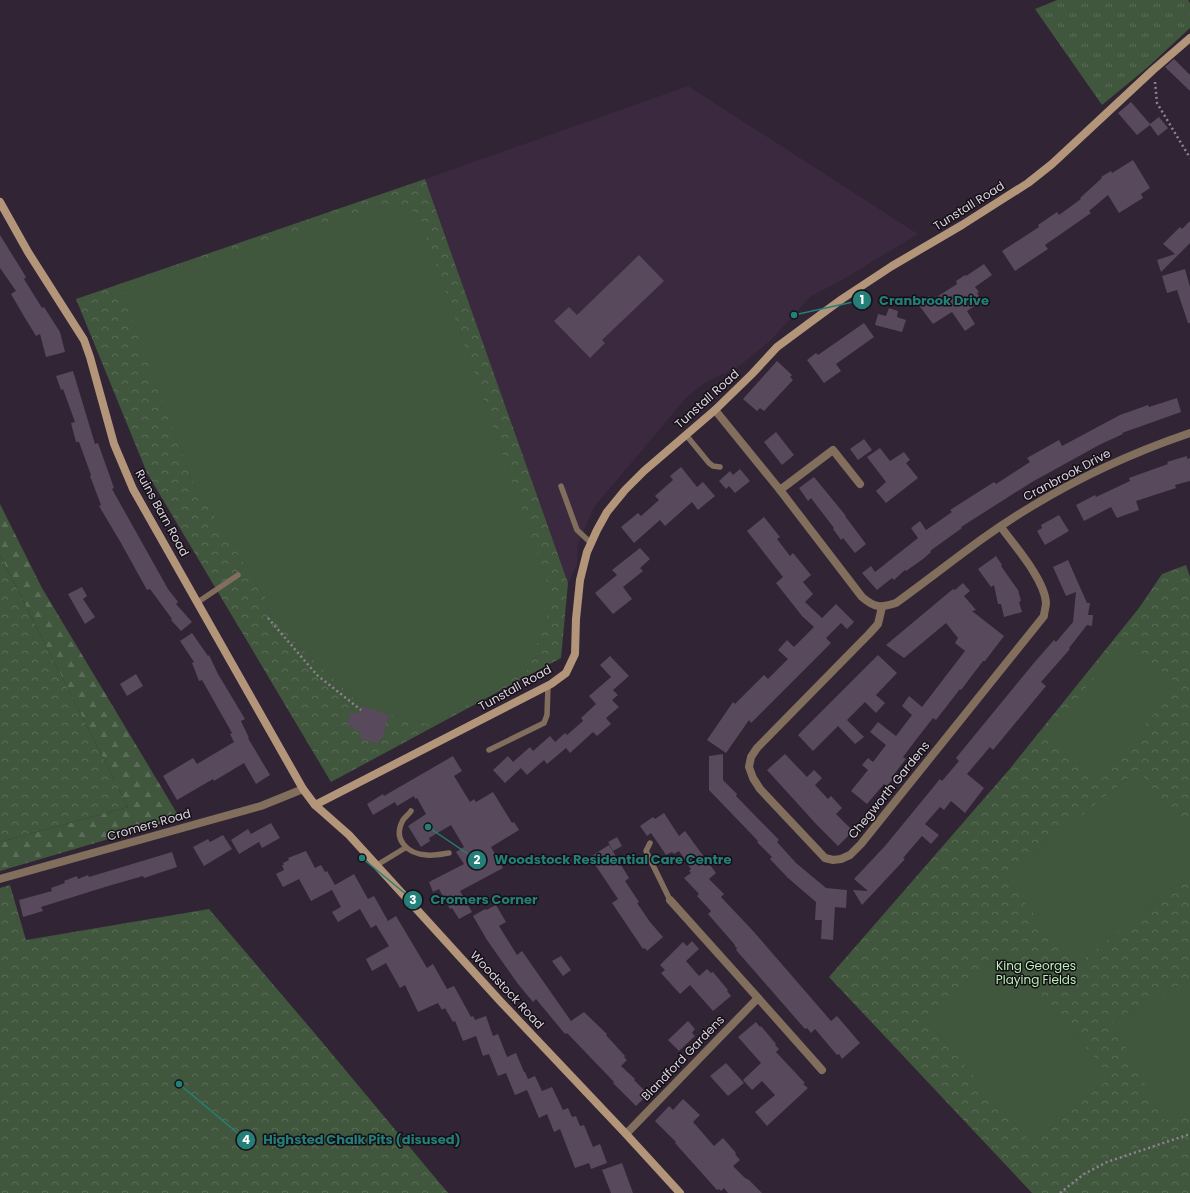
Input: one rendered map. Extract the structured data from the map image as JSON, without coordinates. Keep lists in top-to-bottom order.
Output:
{
  "streets": {
    "street": [
      "Tunstall Road",
      "Cranbrook Drive",
      "Ruins Barn Road",
      "Chegworth Gardens",
      "Cromers Road",
      "Woodstock Road",
      "Blandford Gardens"
    ]
  },
  "crossings": [
    ["Tunstall Road", "Ruins Barn Road"],
    ["Tunstall Road", "Woodstock Road"],
    ["Cranbrook Drive", "Chegworth Gardens"],
    ["Ruins Barn Road", "Cromers Road"],
    ["Ruins Barn Road", "Woodstock Road"],
    ["Woodstock Road", "Blandford Gardens"]
  ],
  "parks": ["King Georges Playing Fields"],
  "places": [
    "Cranbrook Drive",
    "Woodstock Residential Care Centre",
    "Cromers Corner",
    "Highsted Chalk Pits (disused)"
  ]
}
